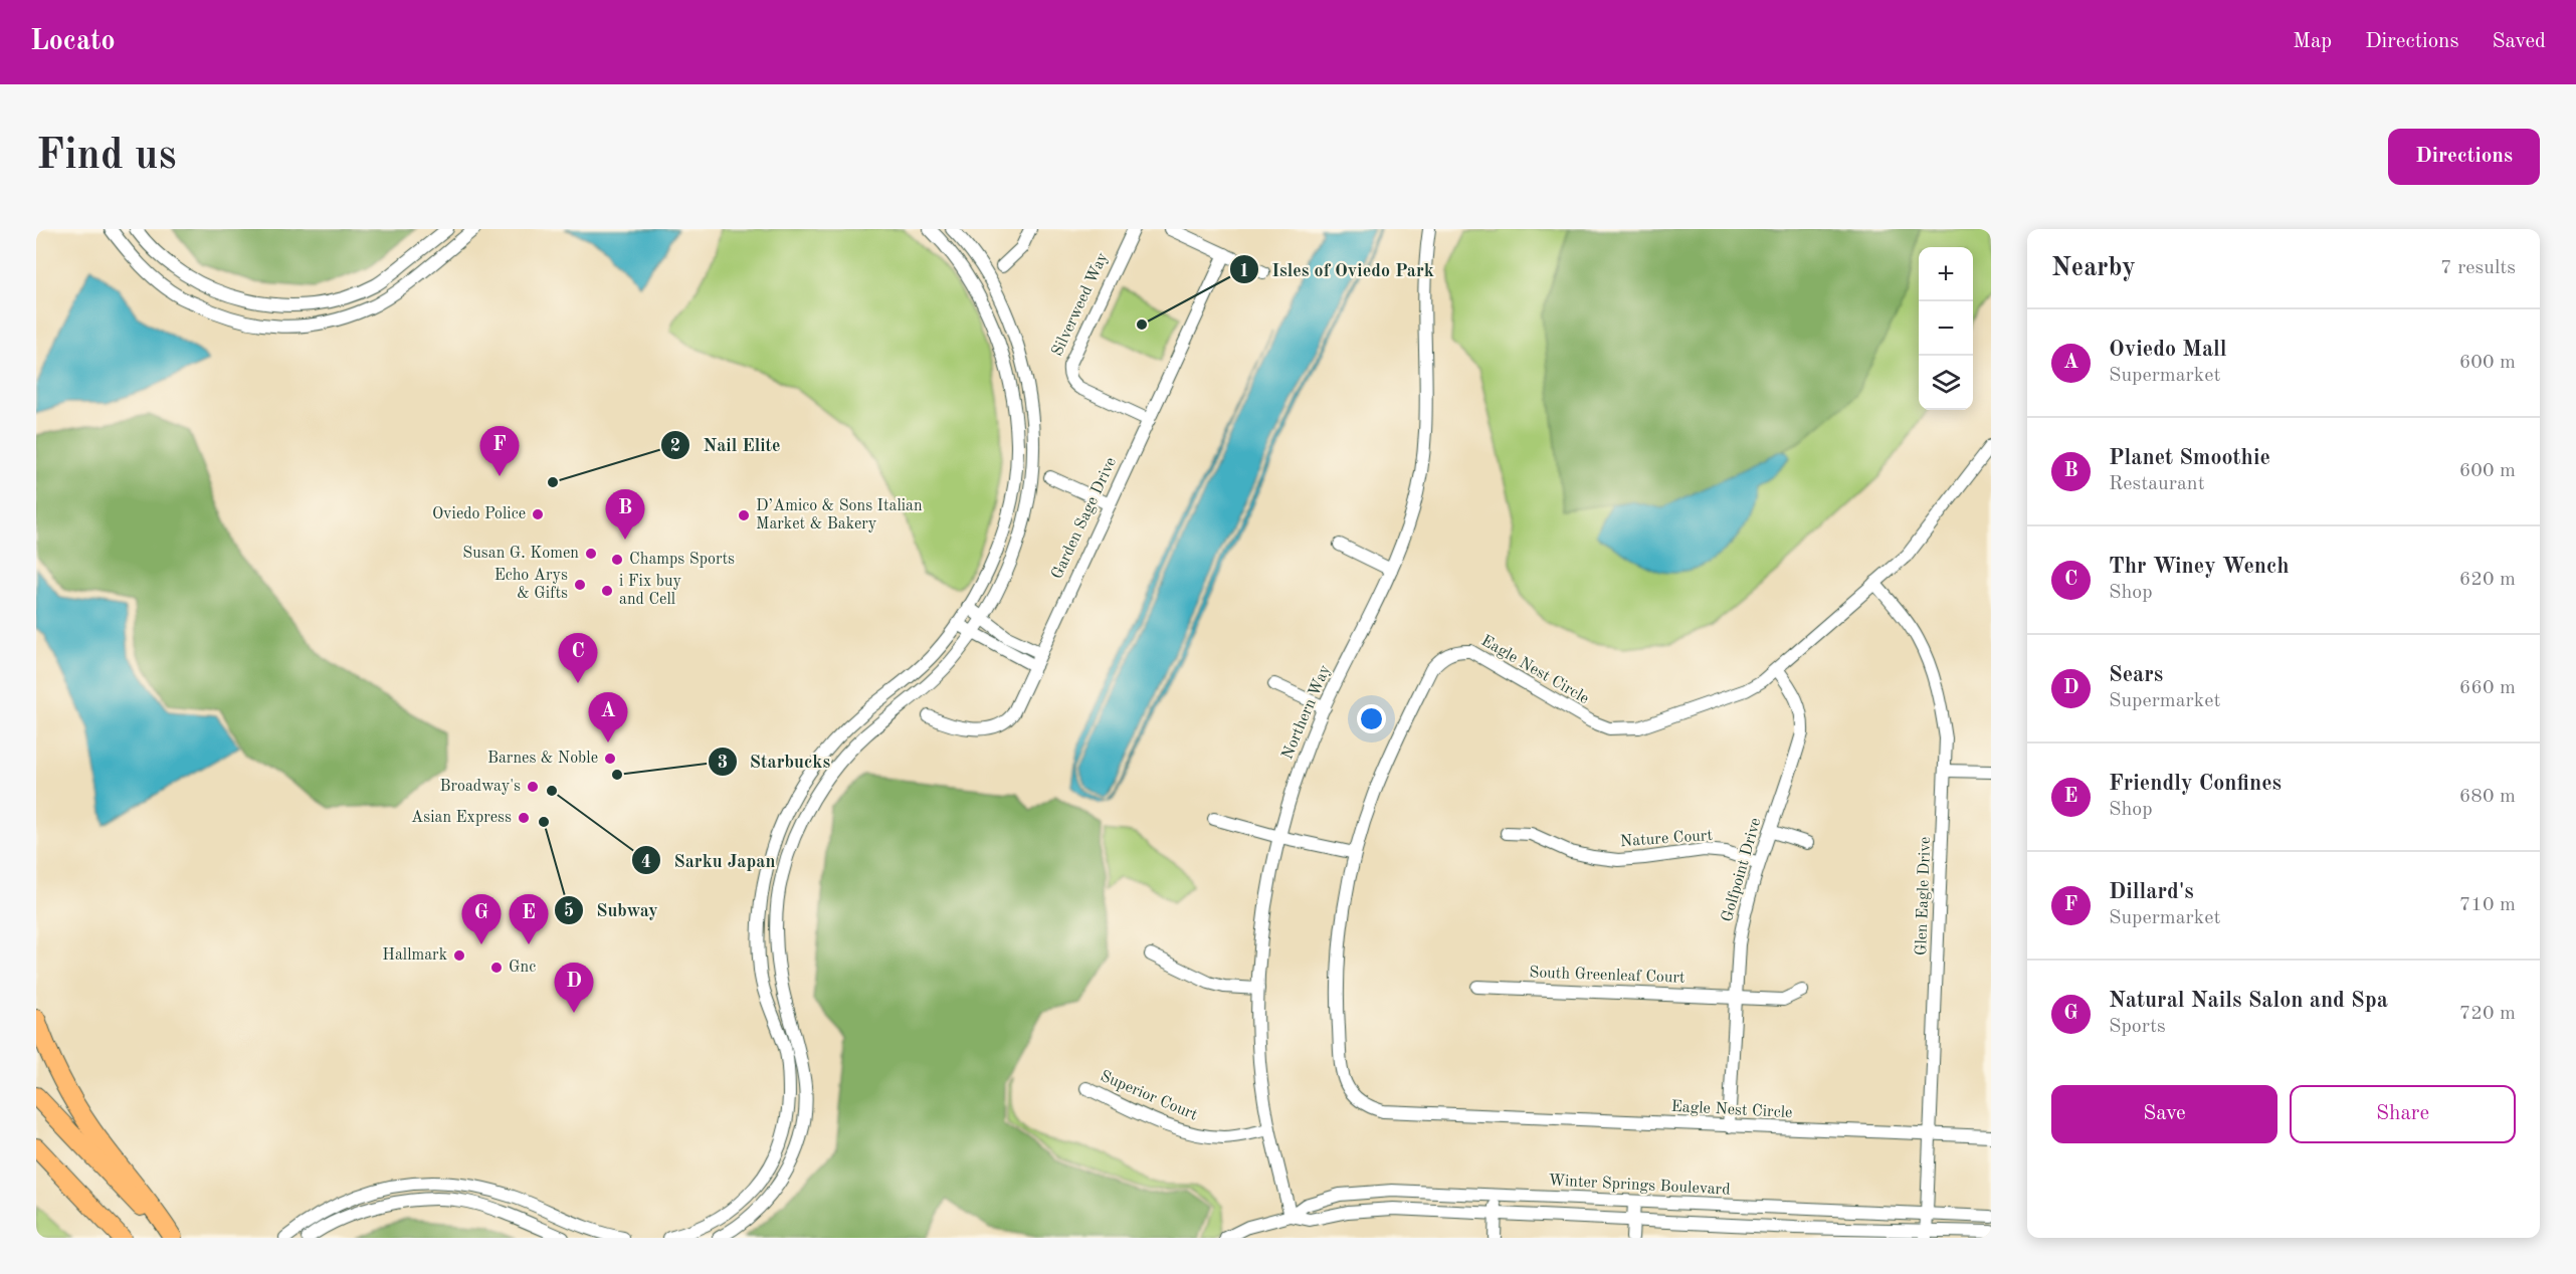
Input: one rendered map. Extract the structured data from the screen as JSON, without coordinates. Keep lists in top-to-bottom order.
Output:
{
  "streets": {
    "street": [
      "Silverweed Way",
      "Garden Sage Drive",
      "Eagle Nest Circle",
      "Northern Way",
      "Nature Court",
      "Golfpoint Drive",
      "Glen Eagle Drive",
      "South Greenleaf Court",
      "Superior Court",
      "Winter Springs Boulevard"
    ]
  },
  "crossings": [
    ["Silverweed Way", "Garden Sage Drive"],
    ["Eagle Nest Circle", "Golfpoint Drive"],
    ["Eagle Nest Circle", "Glen Eagle Drive"],
    ["Northern Way", "Superior Court"],
    ["Northern Way", "Winter Springs Boulevard"],
    ["Nature Court", "Golfpoint Drive"],
    ["Golfpoint Drive", "South Greenleaf Court"],
    ["Glen Eagle Drive", "Winter Springs Boulevard"]
  ],
  "places": [
    "Isles of Oviedo Park",
    "Nail Elite",
    "Oviedo Police",
    "D’Amico & Sons Italian Market & Bakery",
    "Susan G. Komen",
    "Champs Sports",
    "Echo Arys & Gifts",
    "i Fix buy and Cell",
    "Barnes & Noble",
    "Starbucks",
    "Broadway's",
    "Sarku Japan",
    "Asian Express",
    "Subway",
    "Hallmark",
    "Gnc"
  ],
  "page": {
    "header": "Locato",
    "nav": ["Map", "Directions", "Saved"],
    "buttons": [
      "Directions",
      ["Save", "Share"]
    ],
    "title": "Find us",
    "heading": ["Nearby", "7 results"],
    "map_buttons": ["+", "−"],
    "list": [
      {
        "mark": "A",
        "name": "Oviedo Mall",
        "note": "Supermarket",
        "value": "600 m"
      },
      {
        "mark": "B",
        "name": "Planet Smoothie",
        "note": "Restaurant",
        "value": "600 m"
      },
      {
        "mark": "C",
        "name": "Thr Winey Wench",
        "note": "Shop",
        "value": "620 m"
      },
      {
        "mark": "D",
        "name": "Sears",
        "note": "Supermarket",
        "value": "660 m"
      },
      {
        "mark": "E",
        "name": "Friendly Confines",
        "note": "Shop",
        "value": "680 m"
      },
      {
        "mark": "F",
        "name": "Dillard's",
        "note": "Supermarket",
        "value": "710 m"
      },
      {
        "mark": "G",
        "name": "Natural Nails Salon and Spa",
        "note": "Sports",
        "value": "720 m"
      }
    ],
    "pins": [
      "F",
      "B",
      "C",
      "A",
      "E",
      "G",
      "D"
    ]
  }
}
